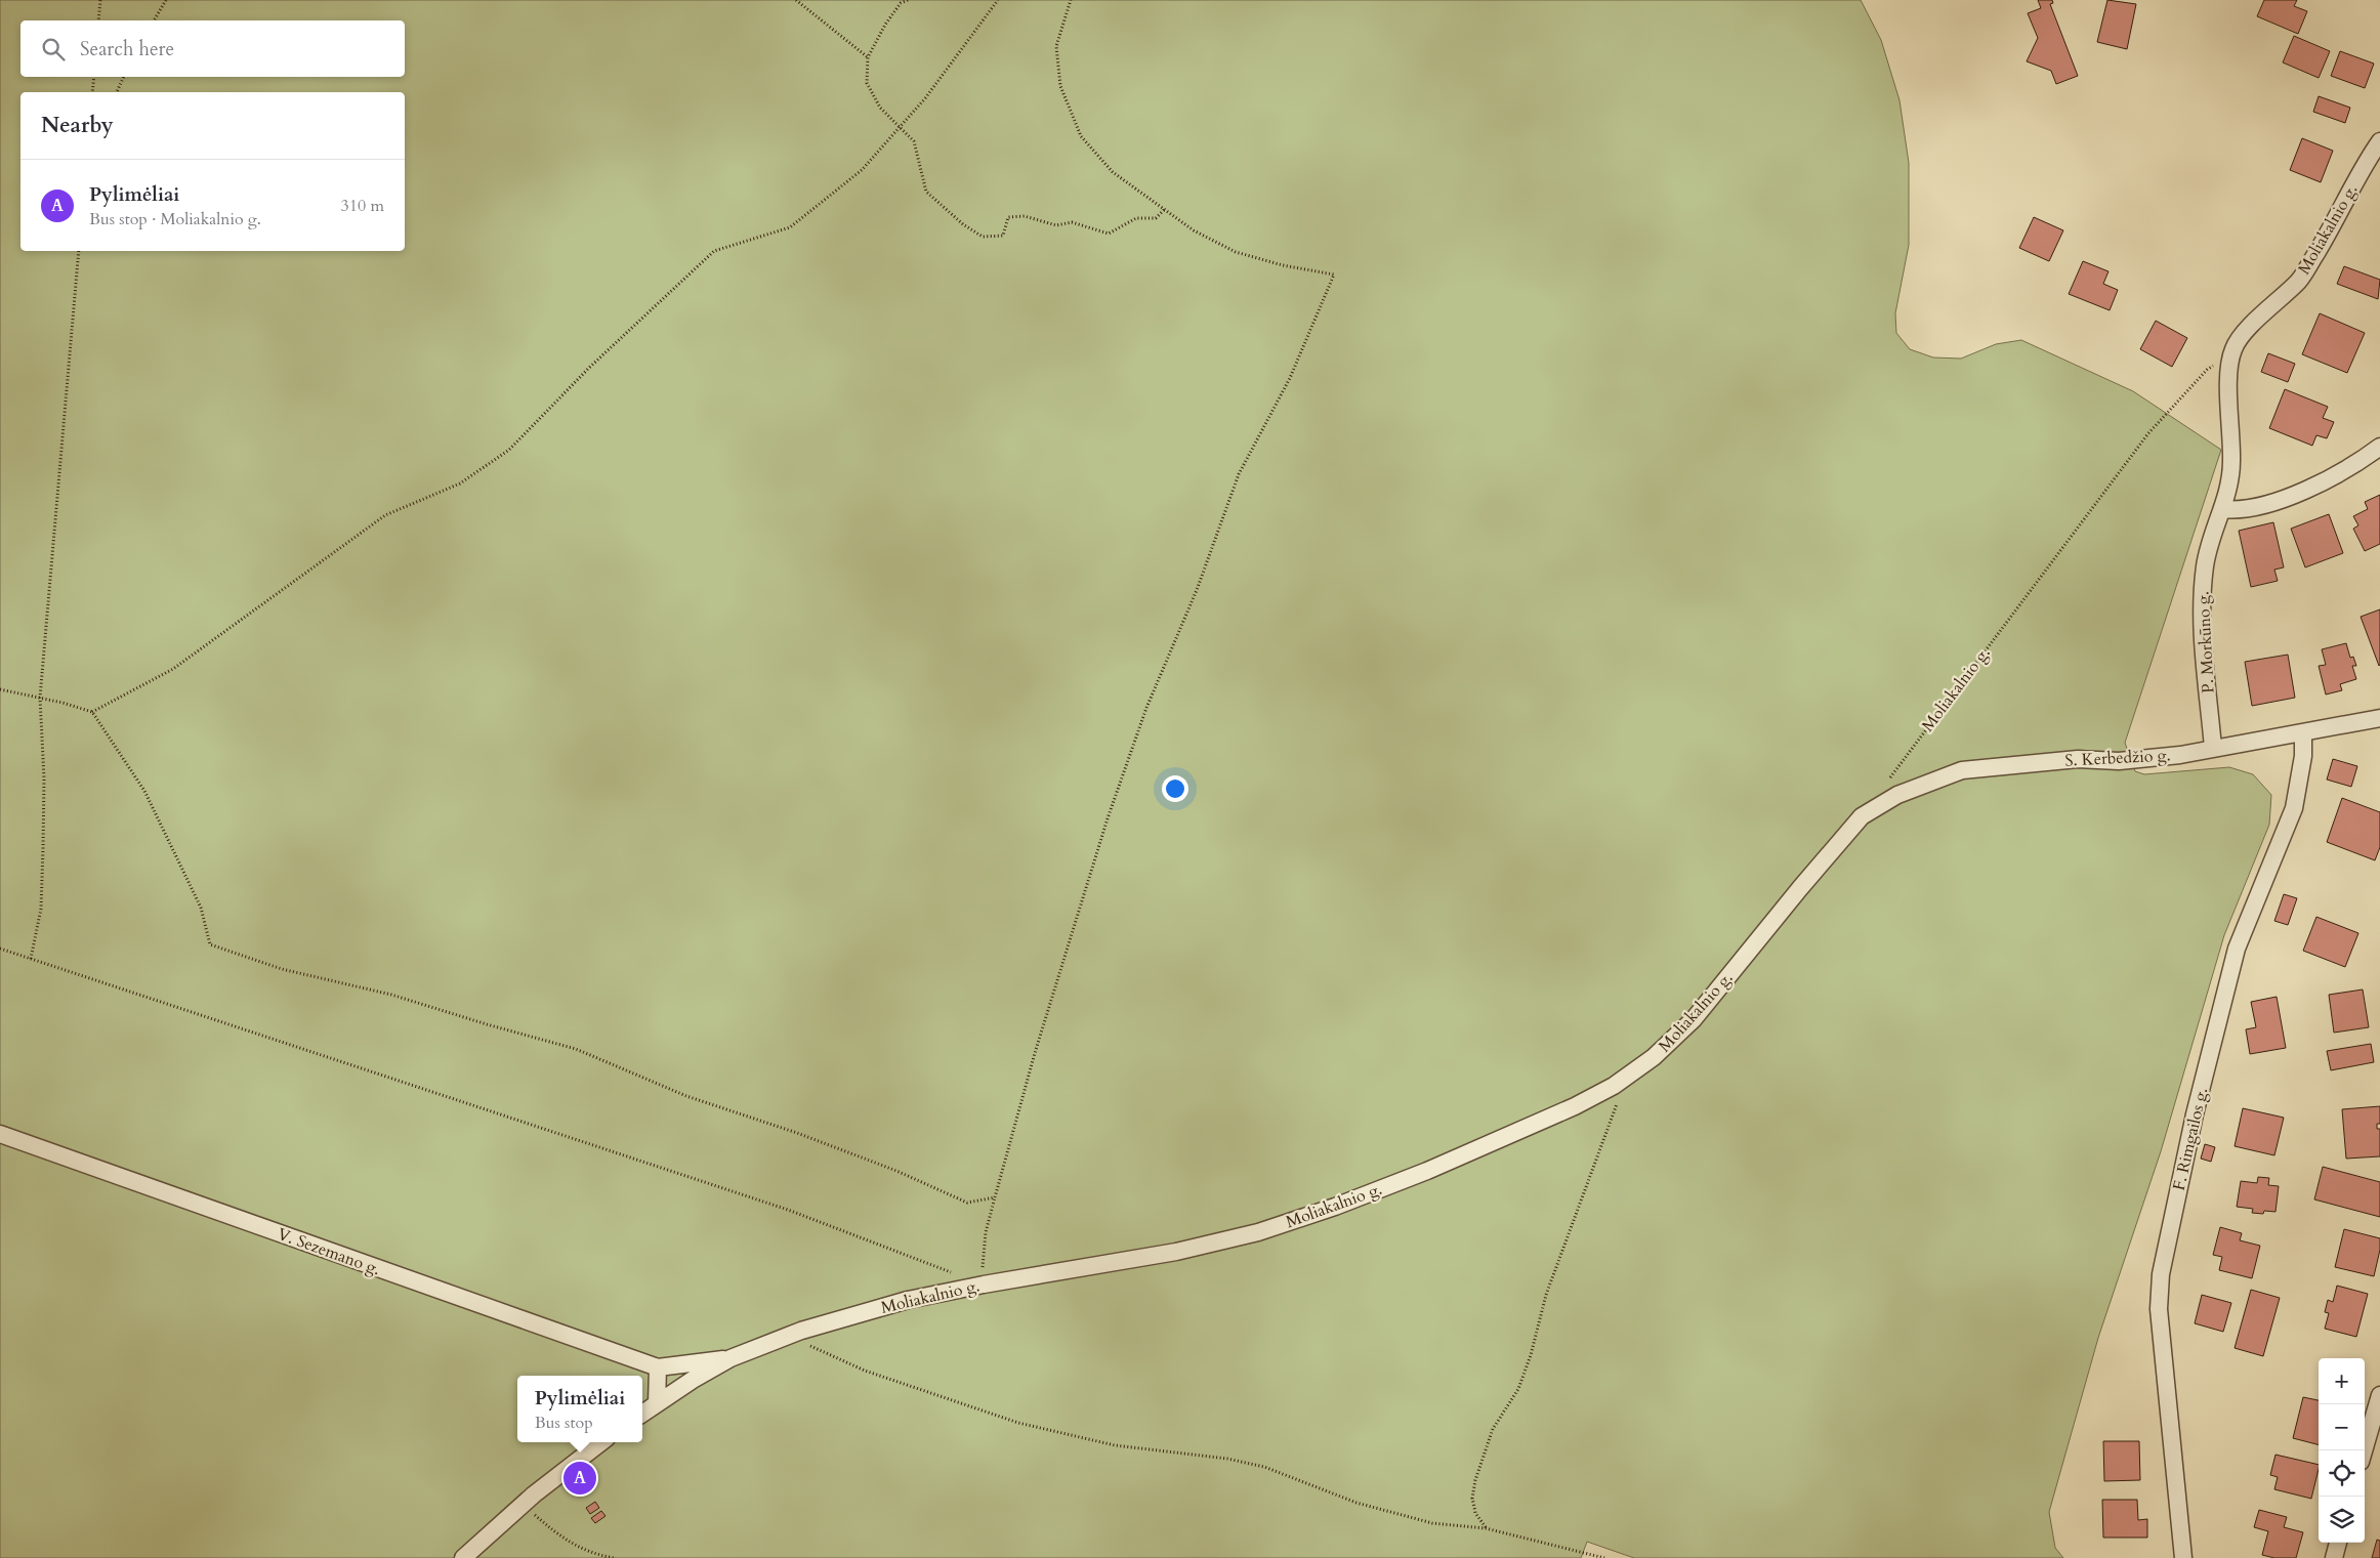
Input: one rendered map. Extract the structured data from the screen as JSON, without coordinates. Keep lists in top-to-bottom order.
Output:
{
  "streets": {
    "street": [
      "Moliakalnio g.",
      "P. Morkūno g.",
      "S. Kerbedžio g.",
      "F. Rimgailos g.",
      "V. Sezemano g."
    ]
  },
  "crossings": [
    ["Moliakalnio g.", "P. Morkūno g."],
    ["Moliakalnio g.", "S. Kerbedžio g."],
    ["Moliakalnio g.", "V. Sezemano g."],
    ["P. Morkūno g.", "S. Kerbedžio g."],
    ["S. Kerbedžio g.", "F. Rimgailos g."]
  ],
  "page": {
    "search": "Search here",
    "heading": "Nearby",
    "list": [
      {
        "mark": "A",
        "name": "Pylimėliai",
        "note": "Bus stop · Moliakalnio g.",
        "value": "310 m"
      }
    ],
    "map_buttons": ["+", "−"],
    "popup": ["Pylimėliai", "Bus stop"],
    "pins": "A"
  }
}
